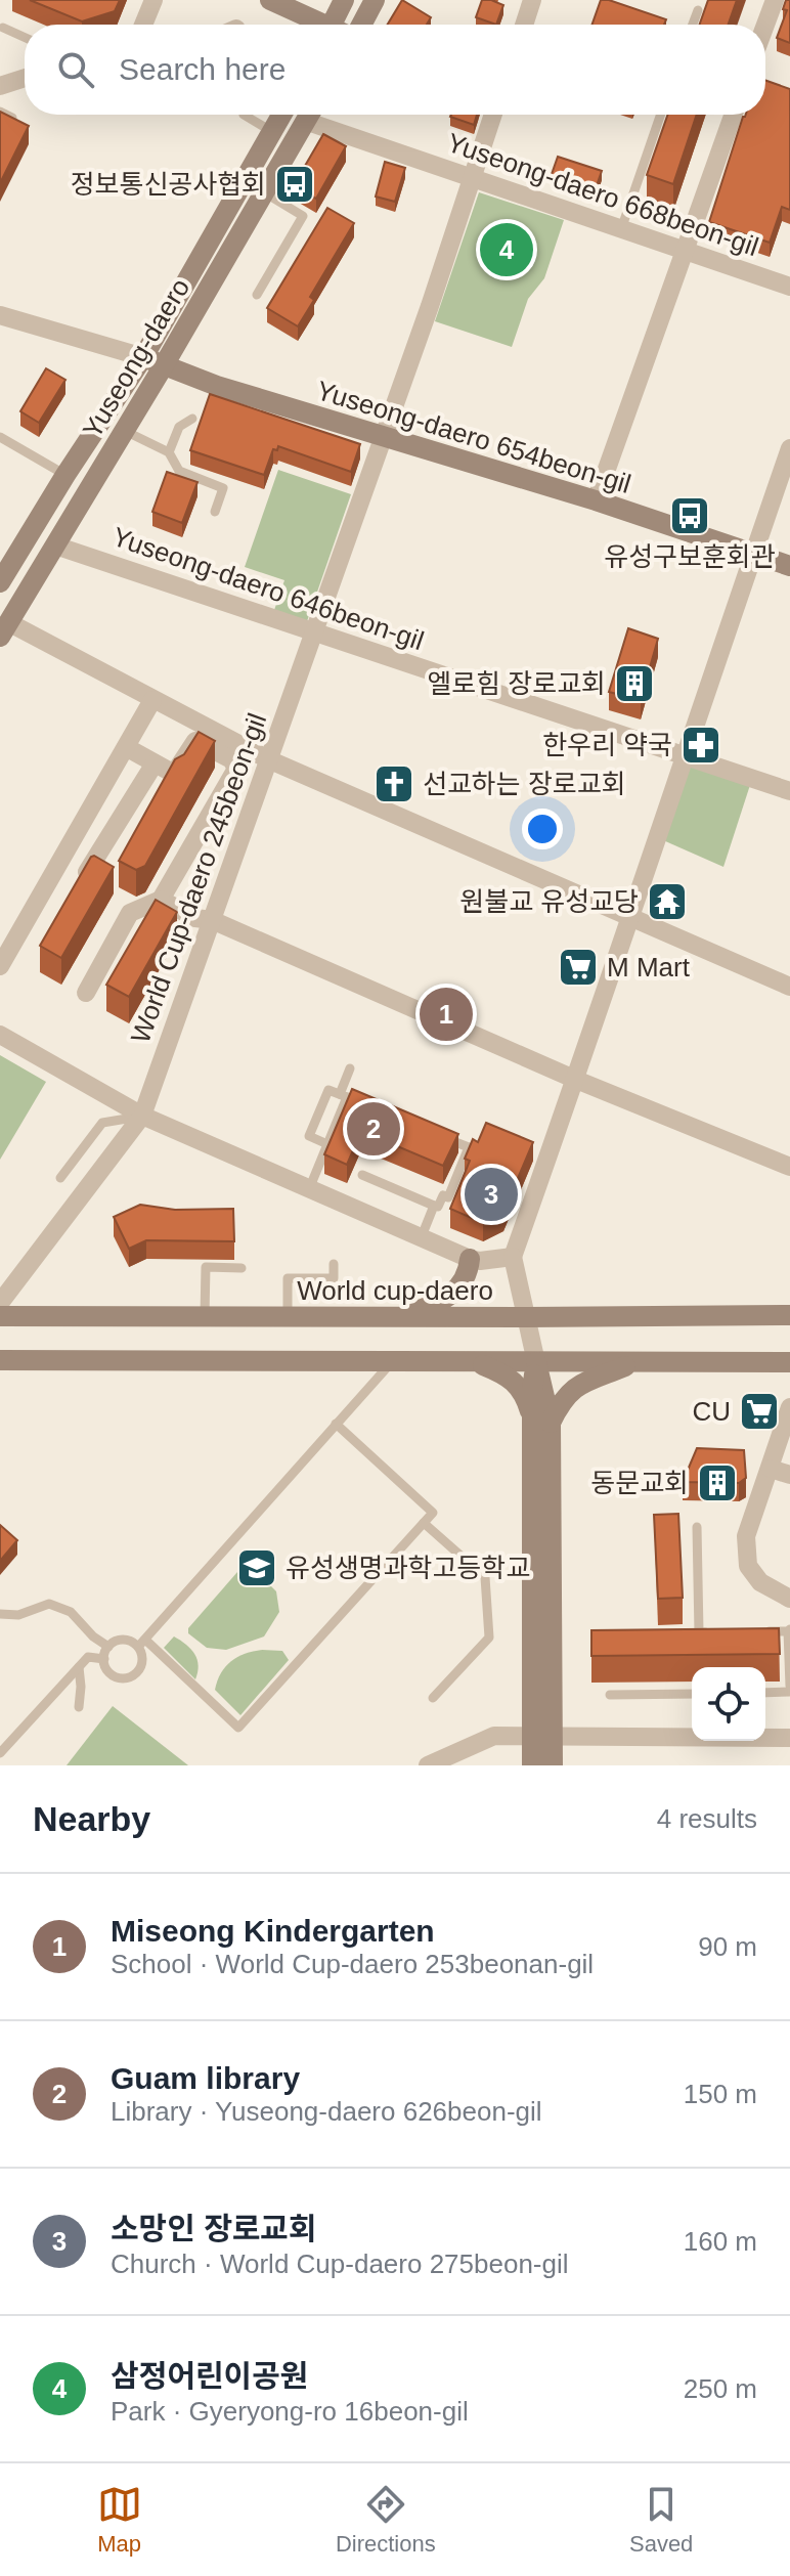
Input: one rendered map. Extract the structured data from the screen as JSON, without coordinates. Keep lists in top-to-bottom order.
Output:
{
  "streets": {
    "street": [
      "Yuseong-daero 668beon-gil",
      "Yuseong-daero",
      "Yuseong-daero 654beon-gil",
      "Yuseong-daero 646beon-gil",
      "World Cup-daero 245beon-gil",
      "World cup-daero"
    ]
  },
  "crossings": [
    ["Yuseong-daero 668beon-gil", "World Cup-daero 245beon-gil"],
    ["Yuseong-daero", "Yuseong-daero 654beon-gil"],
    ["Yuseong-daero", "Yuseong-daero 646beon-gil"],
    ["Yuseong-daero 654beon-gil", "World Cup-daero 245beon-gil"],
    ["Yuseong-daero 646beon-gil", "World Cup-daero 245beon-gil"]
  ],
  "places": {
    "bus stop": ["정보통신공사협회", "유성구보훈회관"],
    "building": ["엘로힘 장로교회", "동문교회"],
    "pharmacy": ["한우리 약국"],
    "church": ["선교하는 장로교회"],
    "temple": ["원불교 유성교당"],
    "supermarket": ["M Mart", "CU"],
    "school or university": ["유성생명과학고등학교"]
  },
  "page": {
    "search": "Search here",
    "pins": [
      "4",
      "1",
      "2",
      "3"
    ],
    "heading": ["Nearby", "4 results"],
    "list": [
      {
        "mark": "1",
        "name": "Miseong Kindergarten",
        "note": "School · World Cup-daero 253beonan-gil",
        "value": "90 m"
      },
      {
        "mark": "2",
        "name": "Guam library",
        "note": "Library · Yuseong-daero 626beon-gil",
        "value": "150 m"
      },
      {
        "mark": "3",
        "name": "소망인 장로교회",
        "note": "Church · World Cup-daero 275beon-gil",
        "value": "160 m"
      },
      {
        "mark": "4",
        "name": "삼정어린이공원",
        "note": "Park · Gyeryong-ro 16beon-gil",
        "value": "250 m"
      }
    ],
    "nav": ["Map", "Directions", "Saved"]
  }
}
